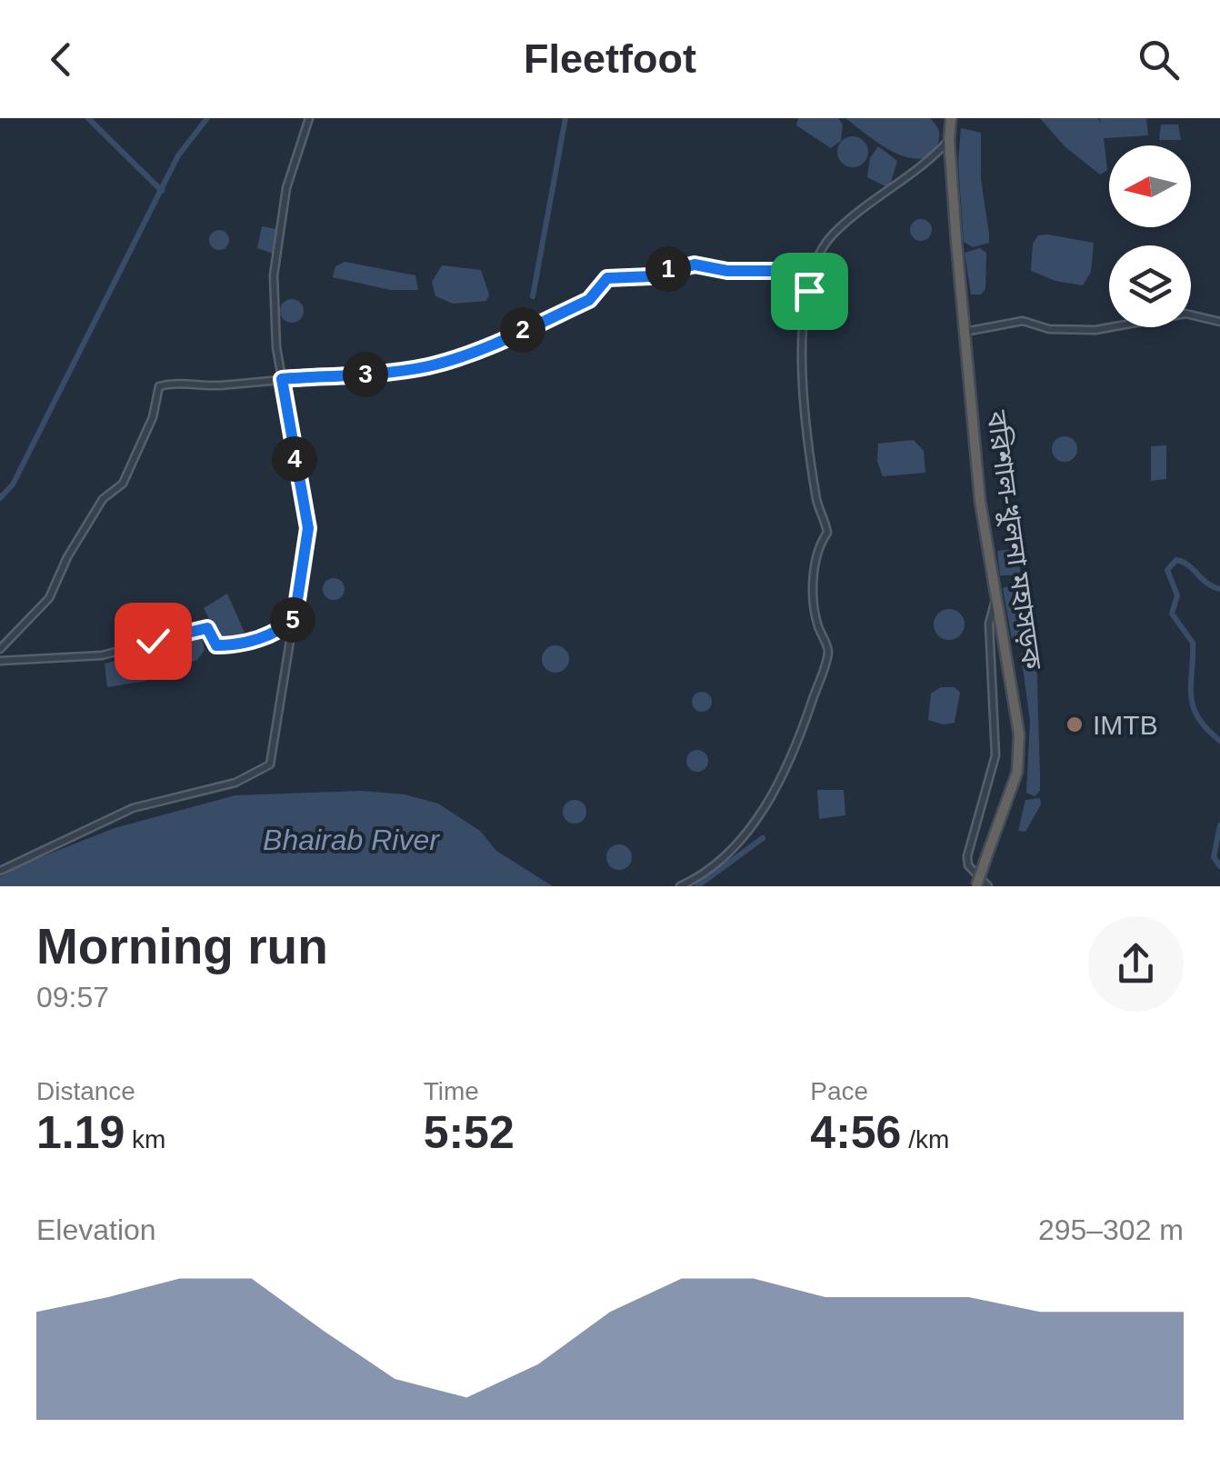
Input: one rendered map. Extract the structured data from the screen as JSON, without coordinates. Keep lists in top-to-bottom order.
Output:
{
  "streets": {
    "highway": ["বরিশাল-খুলনা মহাসড়ক"]
  },
  "water": ["Bhairab River"],
  "places": ["IMTB"],
  "north": "left",
  "page": {
    "header": "Fleetfoot",
    "pins": [
      "1",
      "2",
      "3",
      "4",
      "5"
    ],
    "heading": ["Morning run", "09:57"],
    "stats": [
      ["Distance", "1.19 km"],
      ["Time", "5:52"],
      ["Pace", "4:56 /km"]
    ],
    "chart": ["Elevation", "295–302 m"]
  }
}
